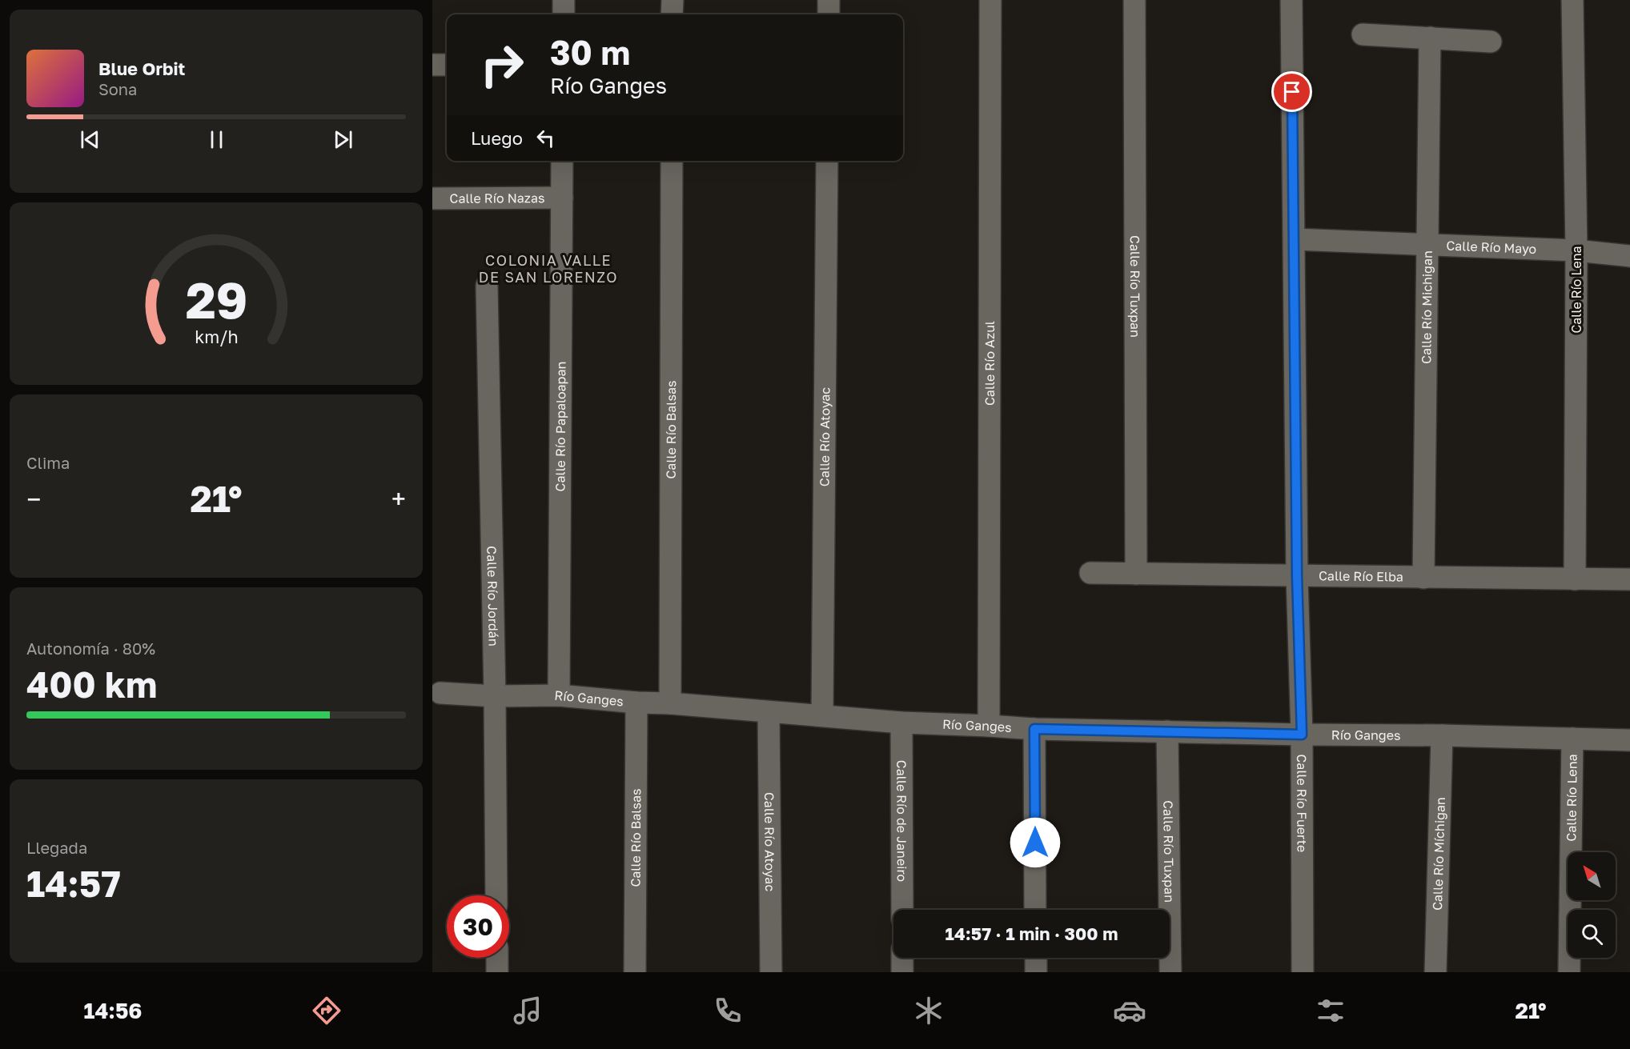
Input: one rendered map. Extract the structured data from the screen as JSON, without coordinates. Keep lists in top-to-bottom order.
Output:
{
  "streets": {
    "street": [
      "Calle Río Nazas",
      "Calle Río Mayo",
      "Calle Río Tuxpan",
      "Calle Río Lena",
      "Calle Río Michigan",
      "Calle Río Azul",
      "Calle Río Papaloapan",
      "Calle Río Balsas",
      "Calle Río Atoyac",
      "Calle Río Elba",
      "Calle Río Jordán",
      "Río Ganges",
      "Calle Río Fuerte",
      "Calle Río de Janeiro",
      "Calle Río Míchigan"
    ]
  },
  "crossings": [
    ["Calle Río Nazas", "Calle Río Papaloapan"],
    ["Calle Río Mayo", "Calle Río Lena"],
    ["Calle Río Mayo", "Calle Río Michigan"],
    ["Calle Río Mayo", "Calle Río Fuerte"],
    ["Calle Río Tuxpan", "Calle Río Elba"],
    ["Calle Río Tuxpan", "Río Ganges"],
    ["Calle Río Lena", "Calle Río Elba"],
    ["Calle Río Lena", "Río Ganges"],
    ["Calle Río Michigan", "Calle Río Elba"],
    ["Calle Río Azul", "Río Ganges"],
    ["Calle Río Papaloapan", "Río Ganges"],
    ["Calle Río Balsas", "Río Ganges"],
    ["Calle Río Atoyac", "Río Ganges"],
    ["Calle Río Elba", "Calle Río Fuerte"],
    ["Calle Río Jordán", "Río Ganges"],
    ["Río Ganges", "Calle Río Fuerte"],
    ["Río Ganges", "Calle Río de Janeiro"],
    ["Río Ganges", "Calle Río Míchigan"]
  ],
  "districts": ["COLONIA VALLE DE SAN LORENZO"],
  "north": "top left",
  "page": {
    "turn": ["30 m", "Río Ganges"],
    "song": ["Blue Orbit", "Sona"],
    "then": "Luego",
    "tile": [
      "Clima",
      ["Autonomía · 80%", "400 km"],
      ["Llegada", "14:57"]
    ],
    "heat": ["−", "21°", "+"],
    "limit": "30",
    "trip": "14:57 · 1 min · 300 m",
    "tabs": ["14:56", "21°"],
    "gauge": ["29", "km/h"]
  }
}
